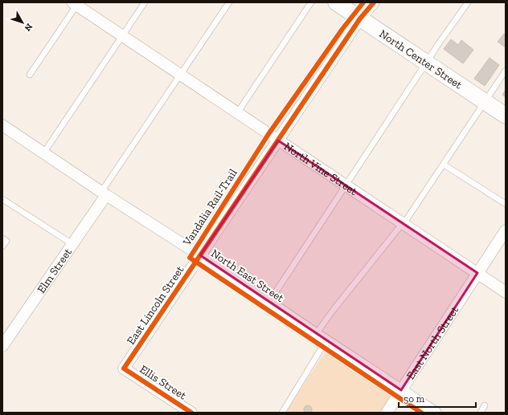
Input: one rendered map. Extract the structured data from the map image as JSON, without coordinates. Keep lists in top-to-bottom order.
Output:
{
  "streets": {
    "street": [
      "North Center Street",
      "North Vine Street",
      "Elm Street",
      "North East Street",
      "East Lincoln Street",
      "East North Street",
      "Ellis Street"
    ],
    "cycle path": ["Vandalia Rail-Trail"]
  },
  "crossings": [
    ["North Center Street", "East Lincoln Street"],
    ["North Vine Street", "East Lincoln Street"],
    ["North Vine Street", "East North Street"],
    ["Elm Street", "North East Street"],
    ["North East Street", "East Lincoln Street"],
    ["North East Street", "East North Street"],
    ["East Lincoln Street", "Ellis Street"]
  ],
  "scale_bar": "50 m",
  "north": "bottom right"
}
